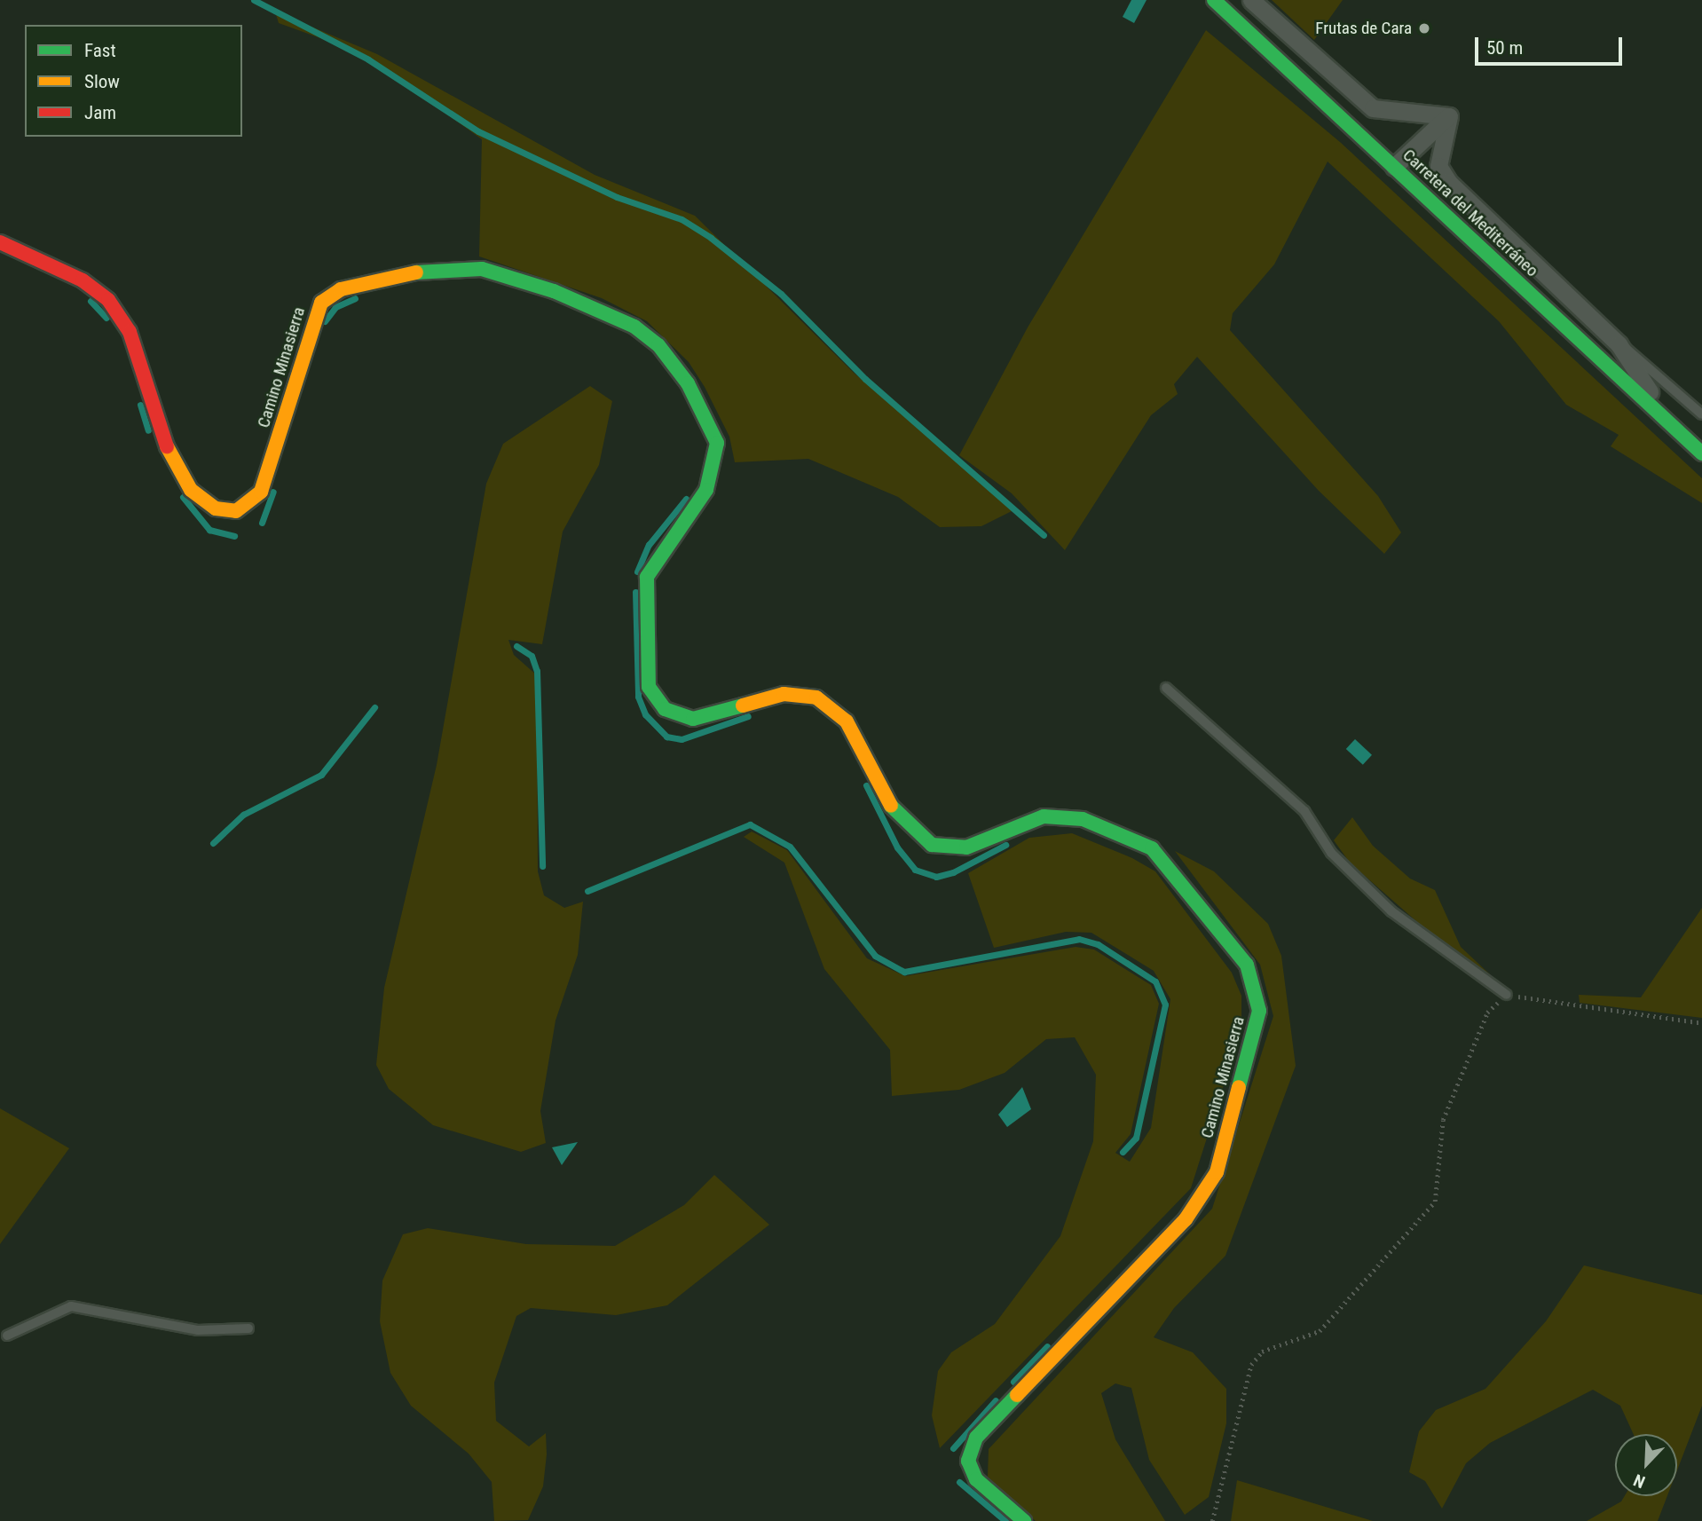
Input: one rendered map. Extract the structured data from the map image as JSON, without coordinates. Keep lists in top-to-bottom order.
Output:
{
  "streets": {
    "main road": ["Carretera del Mediterráneo", "Camino Minasierra"]
  },
  "places": ["Frutas de Cara"],
  "legend": ["Fast", "Slow", "Jam"],
  "scale_bar": "50 m",
  "north": "bottom left"
}
